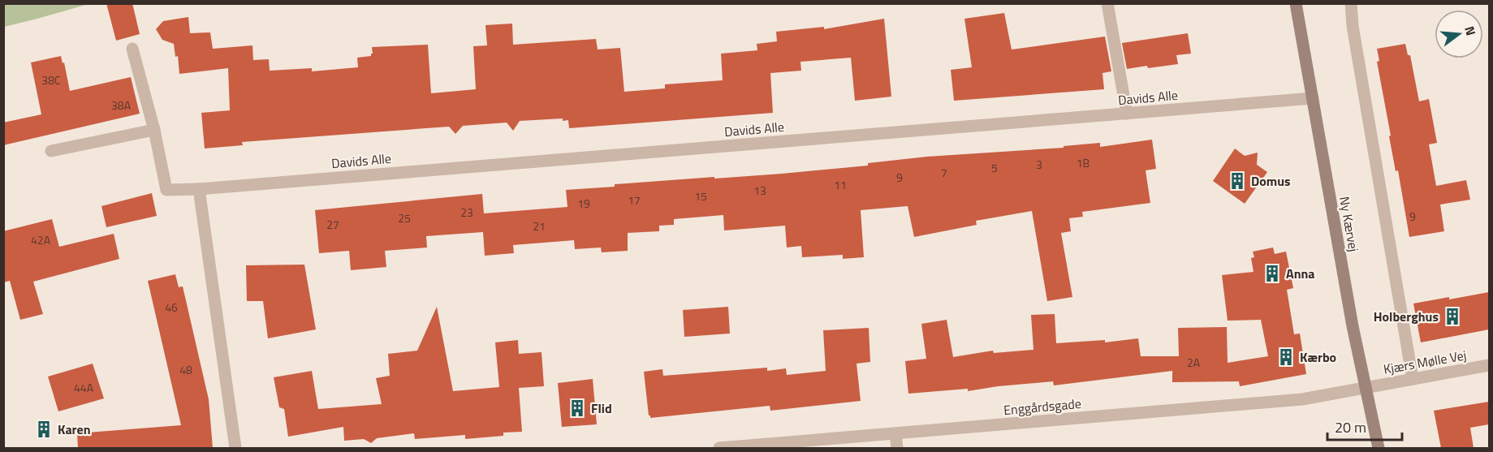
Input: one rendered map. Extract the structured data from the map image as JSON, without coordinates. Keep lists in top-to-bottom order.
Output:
{
  "streets": {
    "street": [
      "Davids Alle",
      "Ny Kærvej",
      "Kjærs Mølle Vej",
      "Enggårdsgade"
    ]
  },
  "crossings": [
    ["Davids Alle", "Ny Kærvej"],
    ["Ny Kærvej", "Kjærs Mølle Vej"],
    ["Ny Kærvej", "Enggårdsgade"],
    ["Kjærs Mølle Vej", "Enggårdsgade"]
  ],
  "places": {
    "building": [
      "Domus",
      "Anna",
      "Holberghus",
      "Kærbo",
      "Flid",
      "Karen"
    ]
  },
  "house_numbers": [
    "38C",
    "38A",
    "1B",
    "3",
    "5",
    "7",
    "9",
    "11",
    "13",
    "15",
    "17",
    "19",
    "23",
    "9",
    "25",
    "27",
    "21",
    "42A",
    "46",
    "2A",
    "48",
    "44A"
  ],
  "scale_bar": "20 m",
  "north": "right"
}
